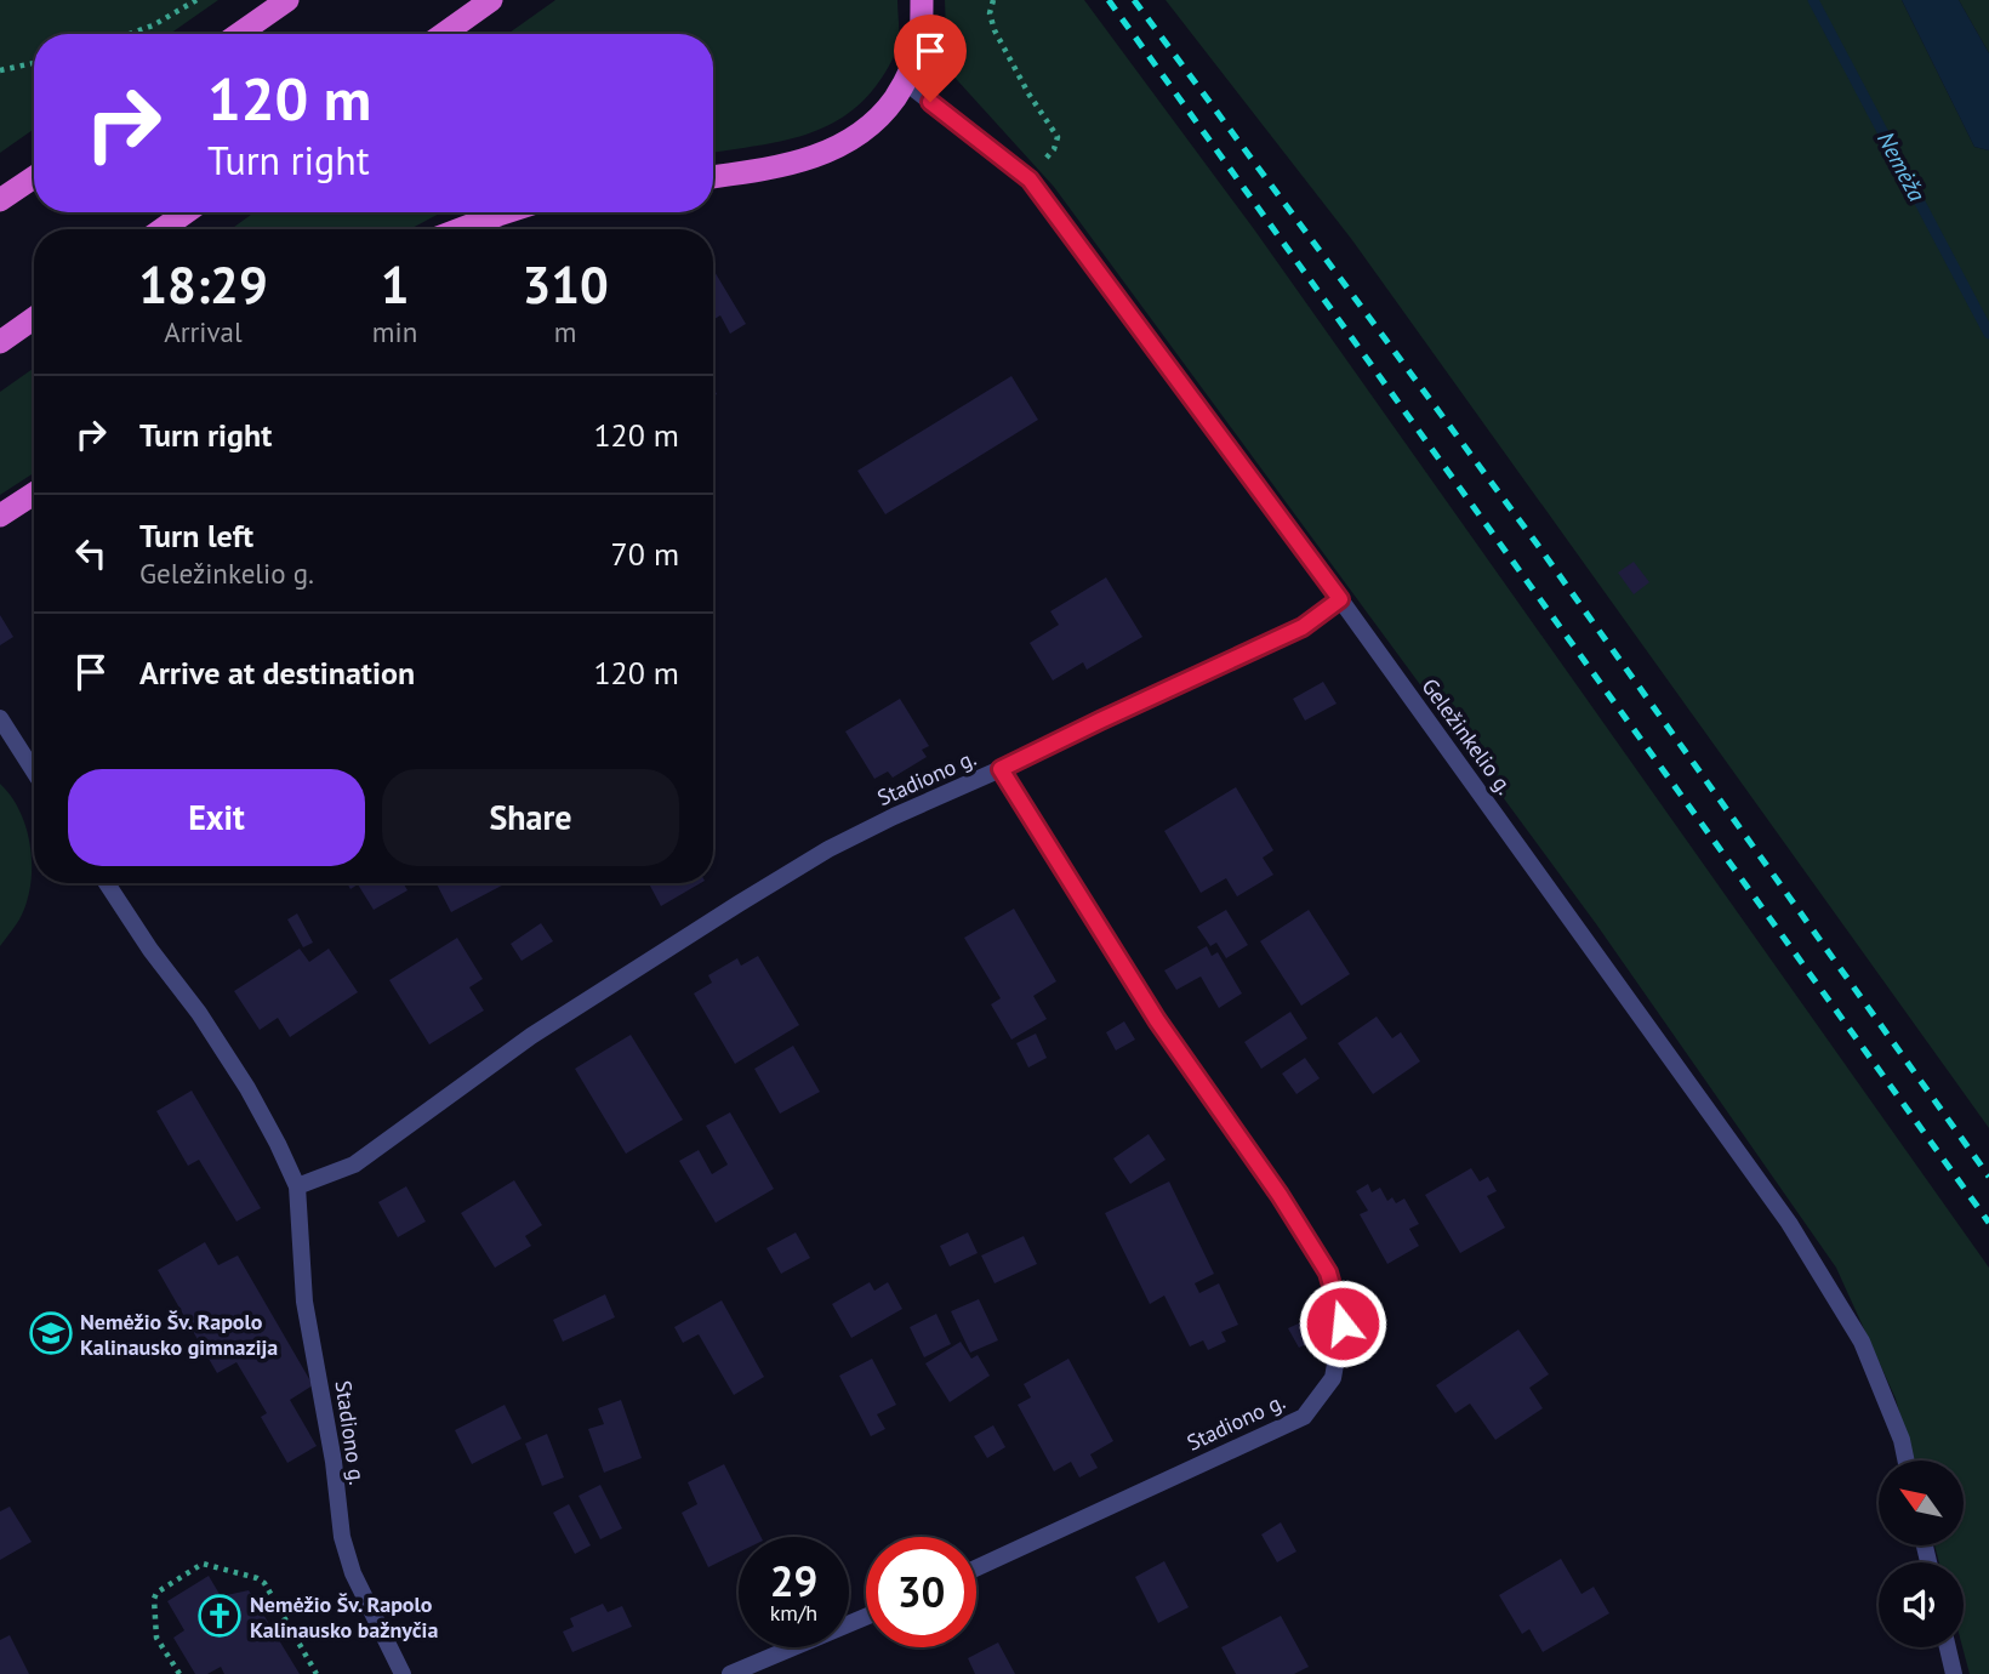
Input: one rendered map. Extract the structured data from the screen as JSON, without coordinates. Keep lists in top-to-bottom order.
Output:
{
  "streets": {
    "street": ["Geležinkelio g.", "Stadiono g."]
  },
  "water": ["Nemėža"],
  "places": {
    "school or university": ["Nemėžio Šv. Rapolo Kalinausko gimnazija"],
    "church": ["Nemėžio Šv. Rapolo Kalinausko bažnyčia"]
  },
  "north": "top left",
  "page": {
    "turn": ["120 m", "Turn right"],
    "eta": [
      "18:29",
      "Arrival",
      "1",
      "min",
      "310",
      "m"
    ],
    "list": [
      {
        "name": "Turn right",
        "value": "120 m"
      },
      {
        "name": "Turn left",
        "note": "Geležinkelio g.",
        "value": "70 m"
      },
      {
        "name": "Arrive at destination",
        "value": "120 m"
      }
    ],
    "buttons": ["Exit", "Share"],
    "speed": "29 km/h",
    "limit": "30"
  }
}
